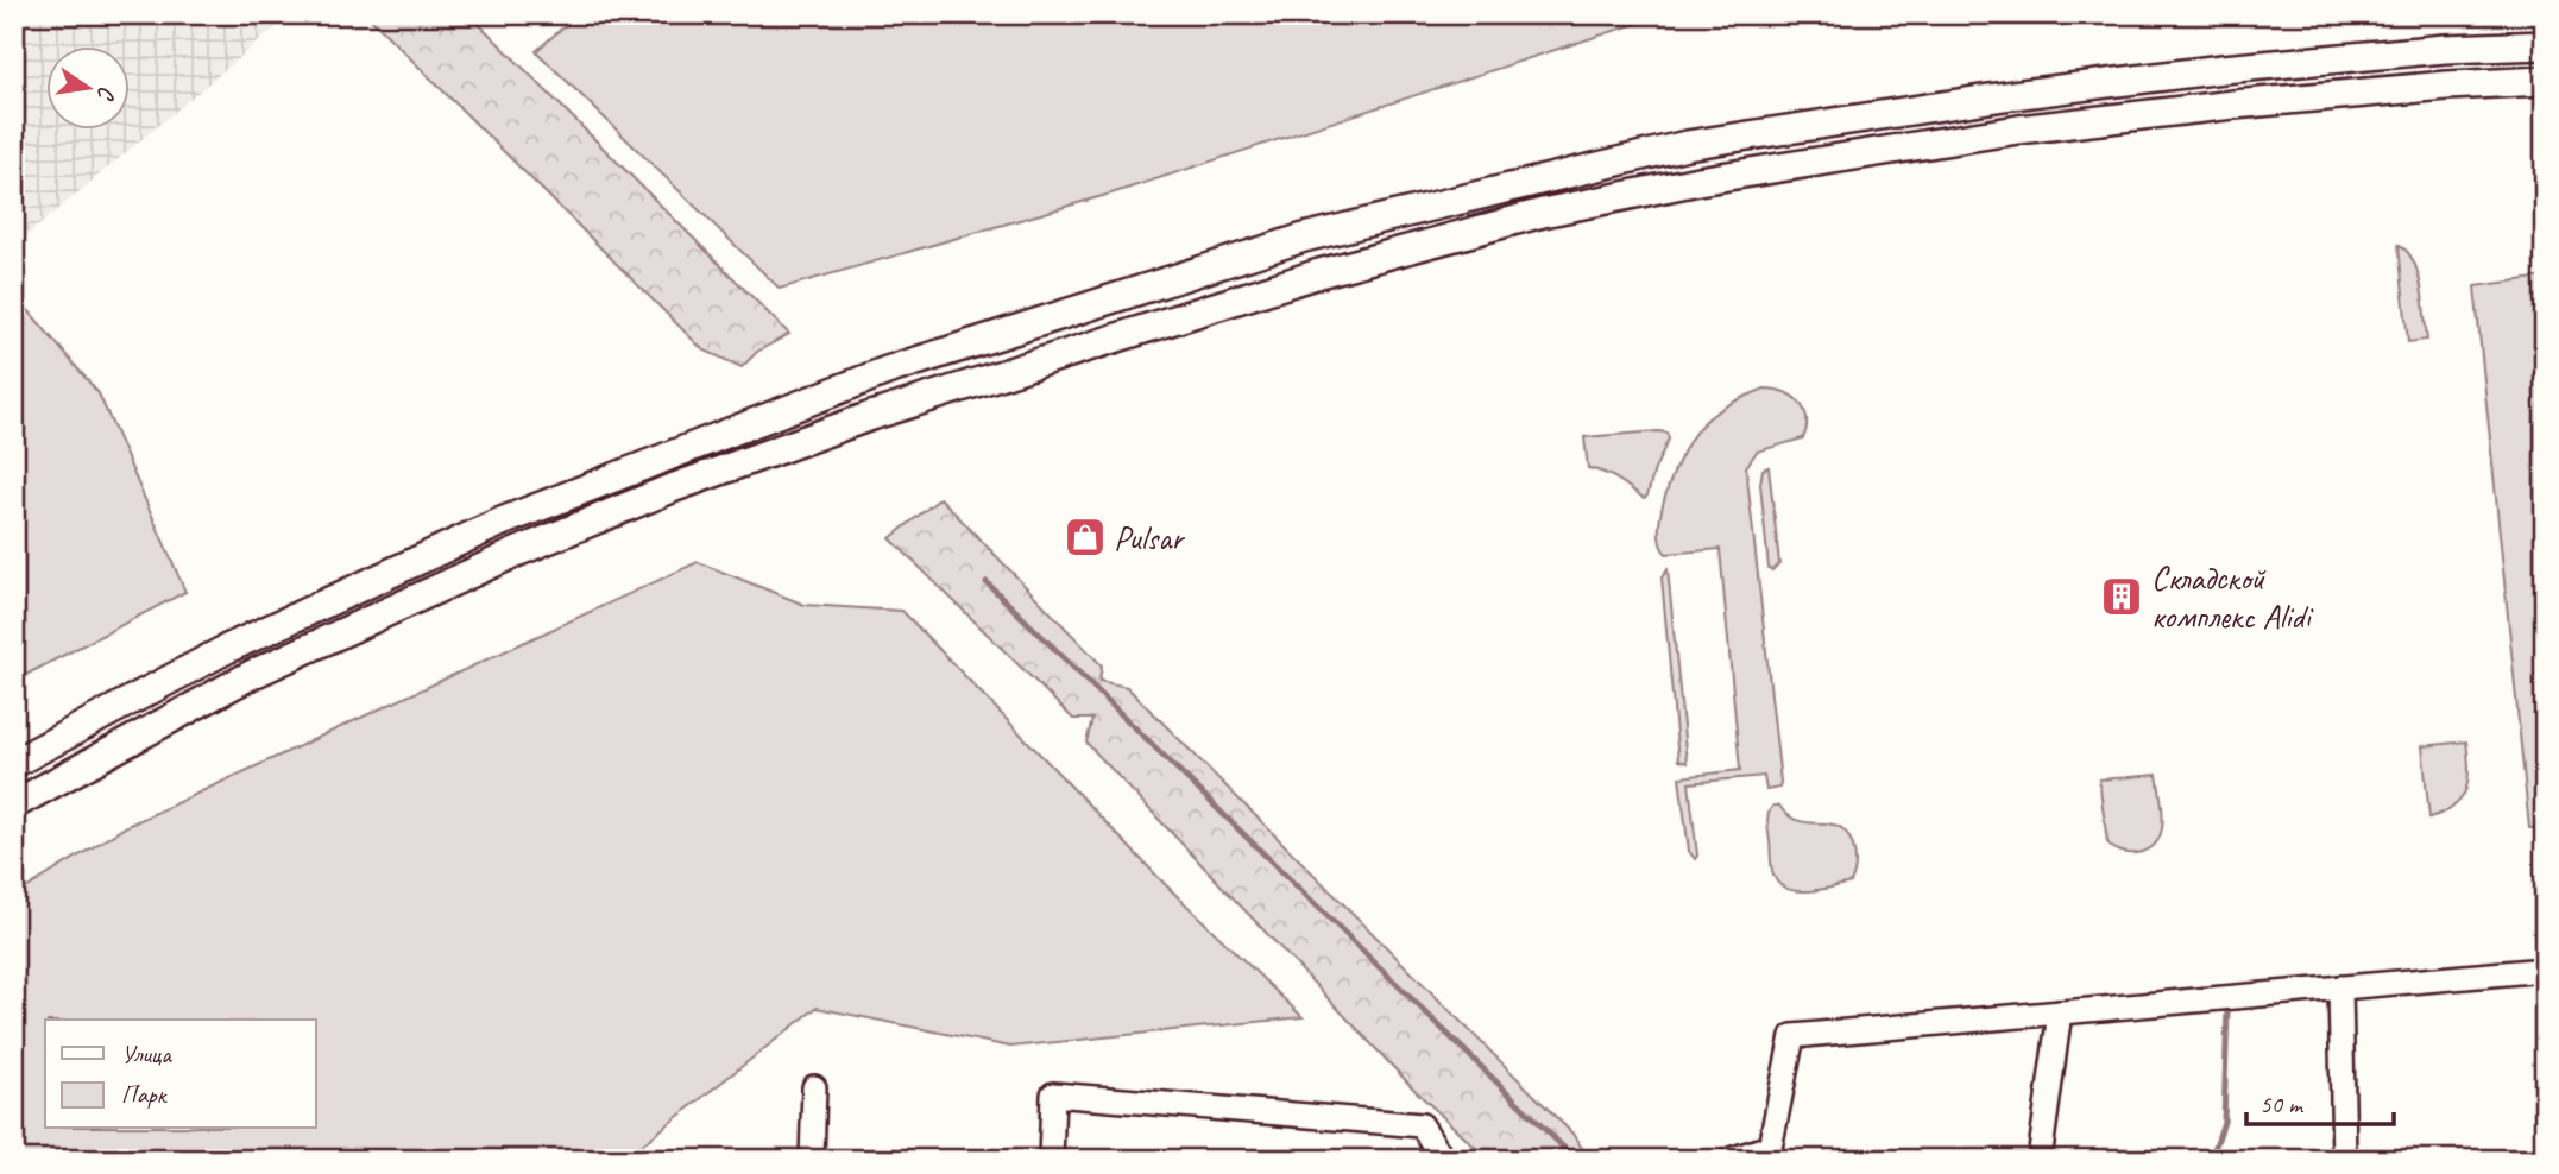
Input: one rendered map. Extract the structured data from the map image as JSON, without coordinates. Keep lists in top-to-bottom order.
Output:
{
  "places": {
    "shop": ["Pulsar"],
    "building": ["Складской комплекс Alidi"]
  },
  "legend": ["Улица", "Парк"],
  "scale_bar": "50 m",
  "north": "right"
}
